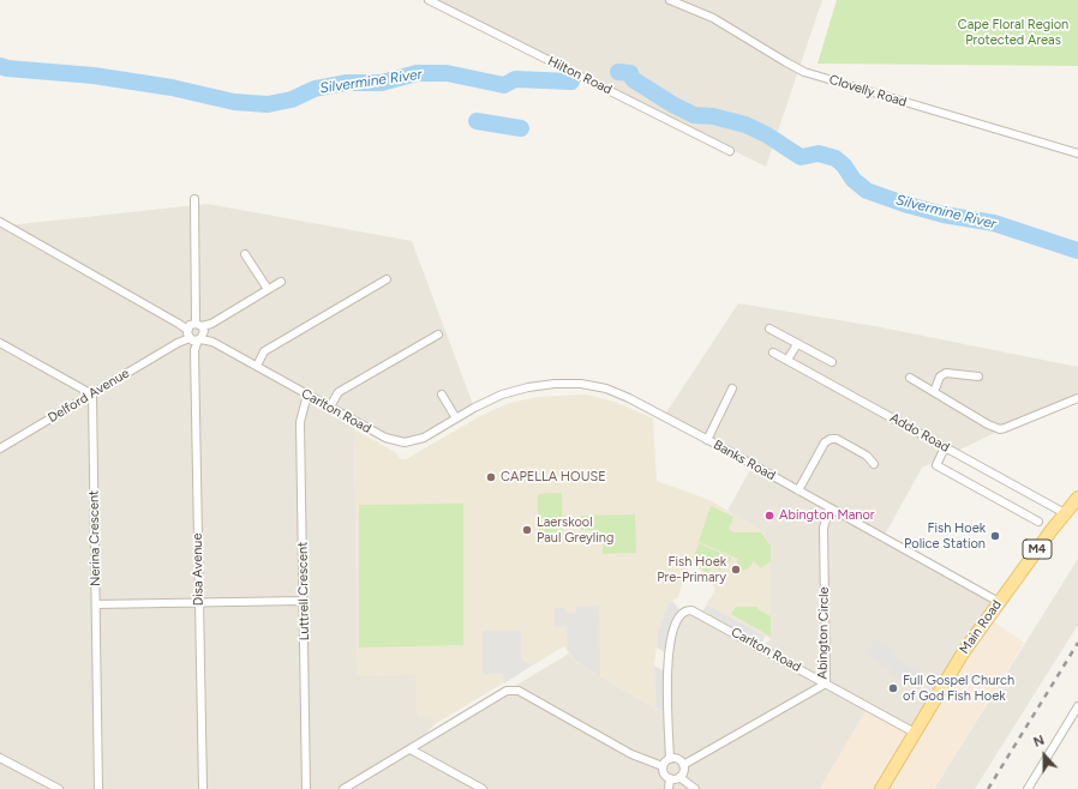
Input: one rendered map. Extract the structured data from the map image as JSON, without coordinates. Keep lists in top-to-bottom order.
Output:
{
  "streets": {
    "main road": ["M4", "Main Road"],
    "street": [
      "Hilton Road",
      "Clovelly Road",
      "Delford Avenue",
      "Carlton Road",
      "Addo Road",
      "Banks Road",
      "Nerina Crescent",
      "Disa Avenue",
      "Luttrell Crescent",
      "Abington Circle"
    ]
  },
  "crossings": [
    ["Delford Avenue", "Carlton Road"],
    ["Delford Avenue", "Nerina Crescent"],
    ["Delford Avenue", "Disa Avenue"],
    ["Carlton Road", "Banks Road"],
    ["Carlton Road", "Disa Avenue"],
    ["Carlton Road", "Luttrell Crescent"],
    ["Carlton Road", "Main Road"],
    ["Carlton Road", "Abington Circle"],
    ["Addo Road", "Main Road"],
    ["Banks Road", "Main Road"],
    ["Banks Road", "Abington Circle"]
  ],
  "water": ["Silvermine River"],
  "parks": ["Cape Floral Region Protected Areas"],
  "places": [
    "CAPELLA HOUSE",
    "Abington Manor",
    "Laerskool Paul Greyling",
    "Fish Hoek Police Station",
    "Fish Hoek Pre-Primary",
    "Full Gospel Church of God Fish Hoek"
  ],
  "north": "top"
}
